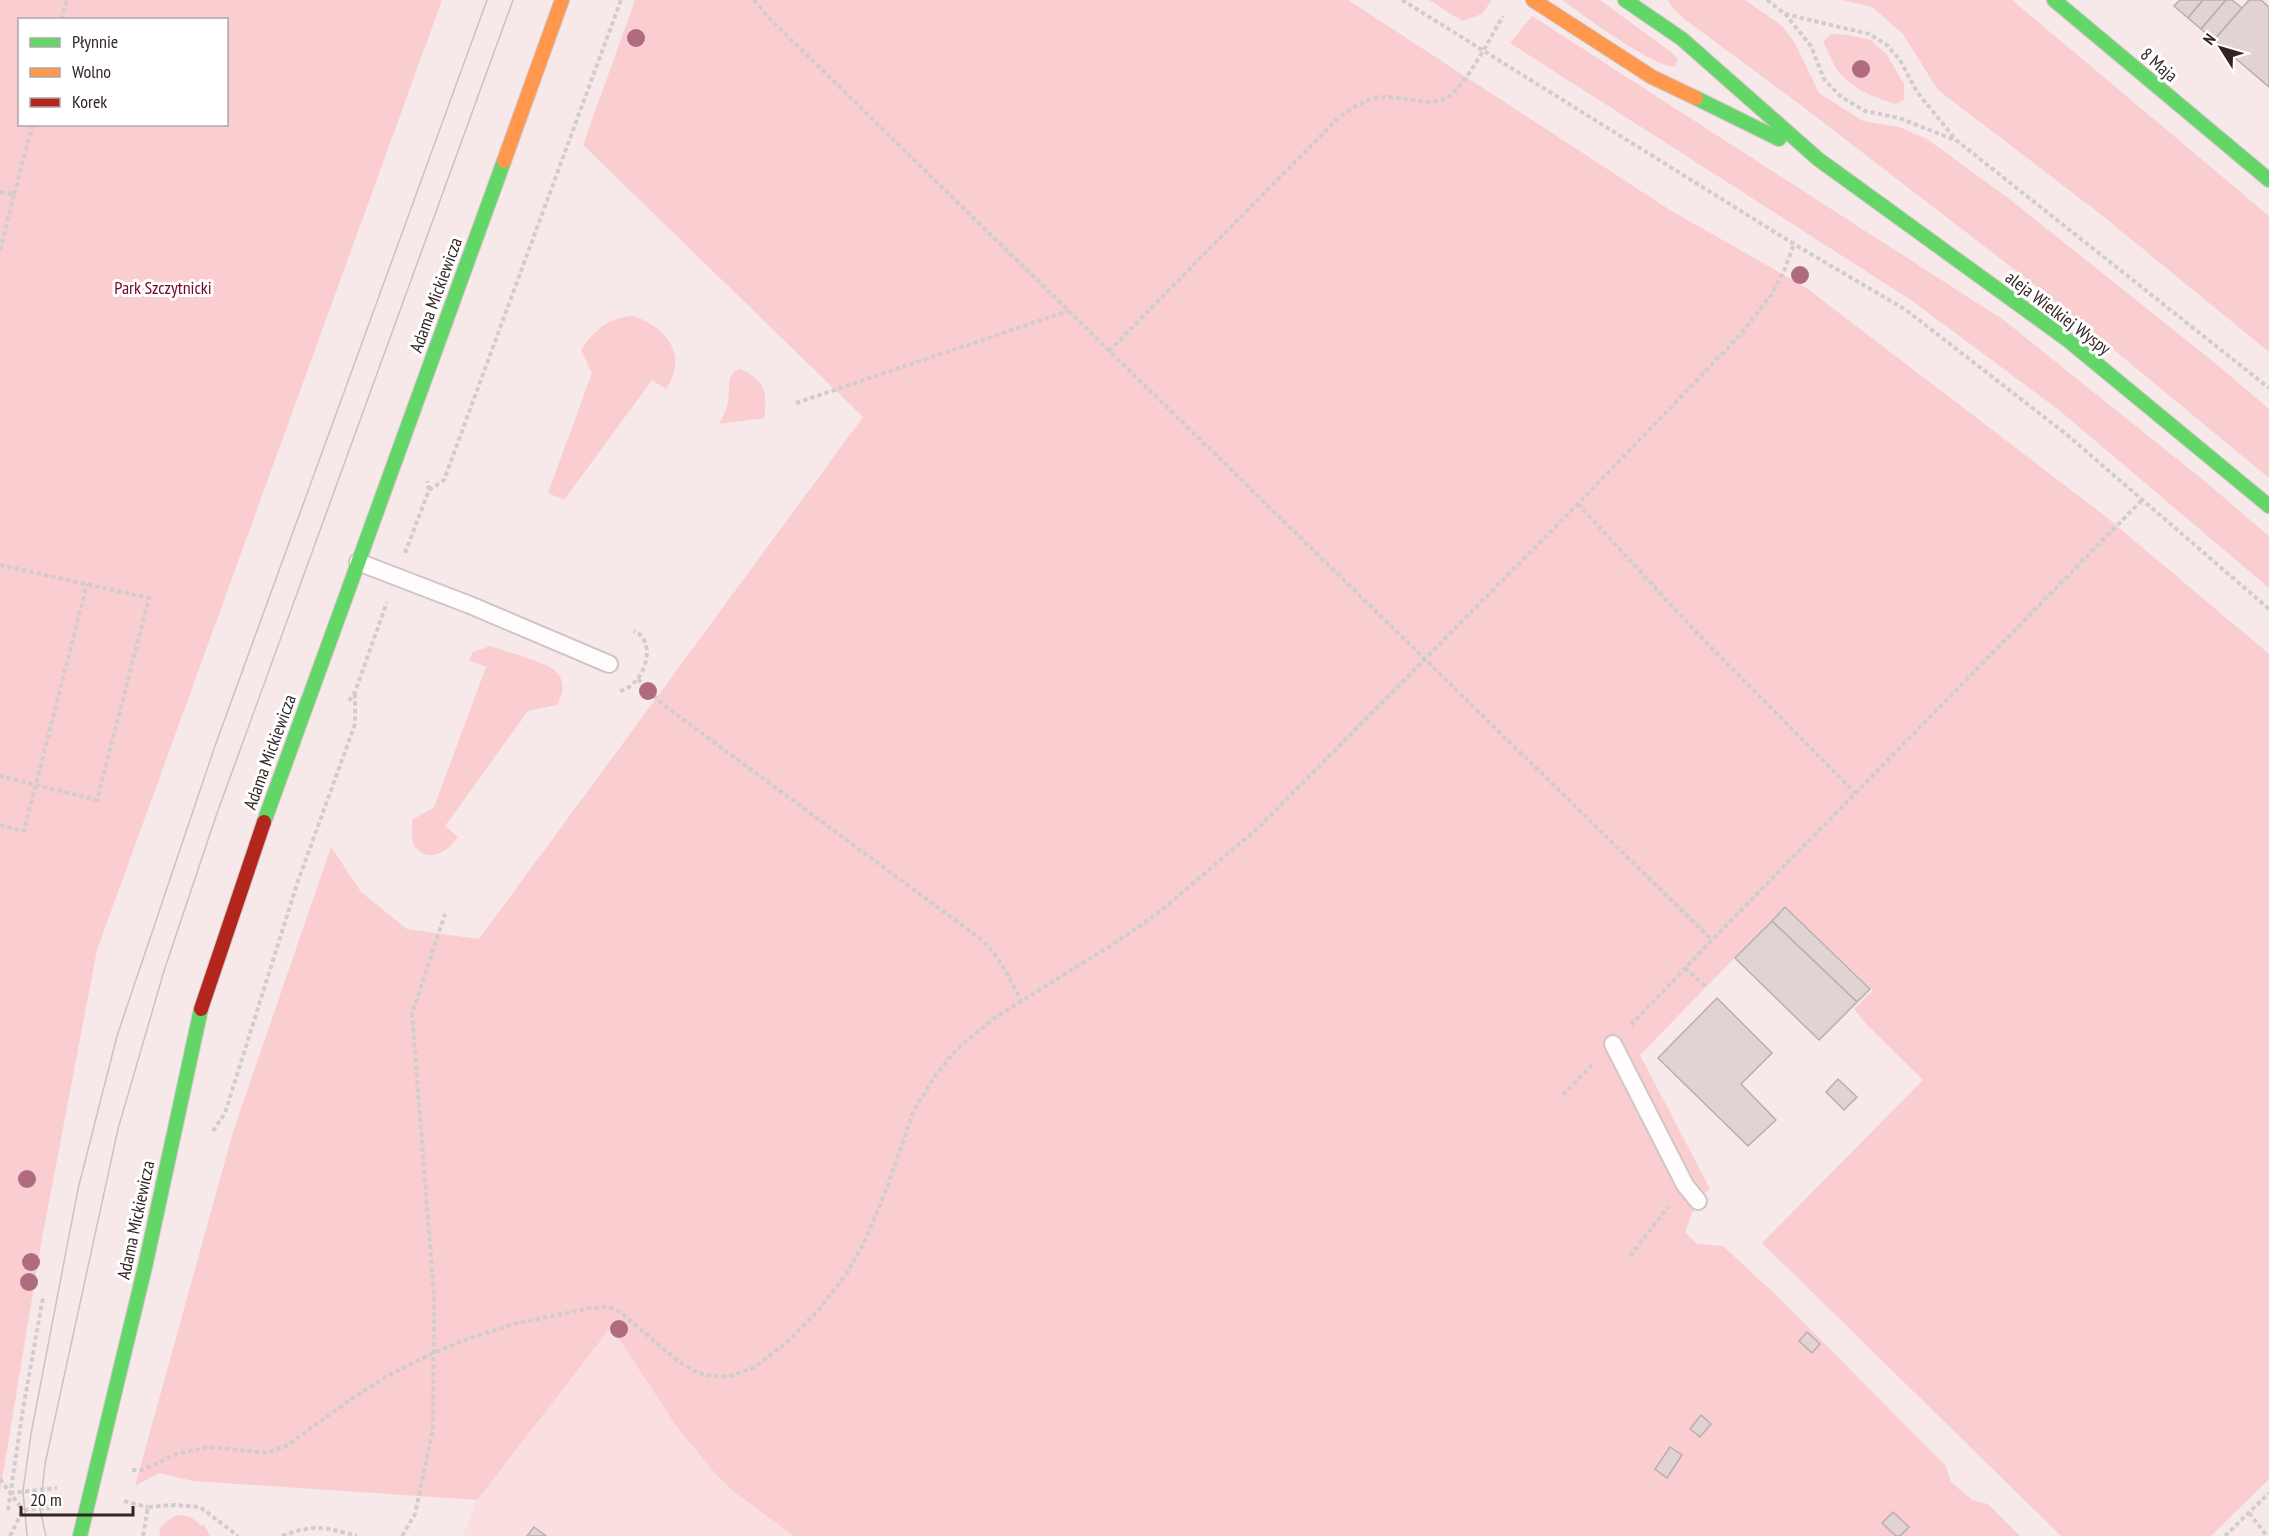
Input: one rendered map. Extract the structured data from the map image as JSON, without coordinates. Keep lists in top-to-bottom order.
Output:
{
  "streets": {
    "main road": ["8 Maja", "Adama Mickiewicza", "aleja Wielkiej Wyspy"]
  },
  "parks": ["Park Szczytnicki"],
  "legend": ["Płynnie", "Wolno", "Korek"],
  "scale_bar": "20 m",
  "north": "top left"
}
